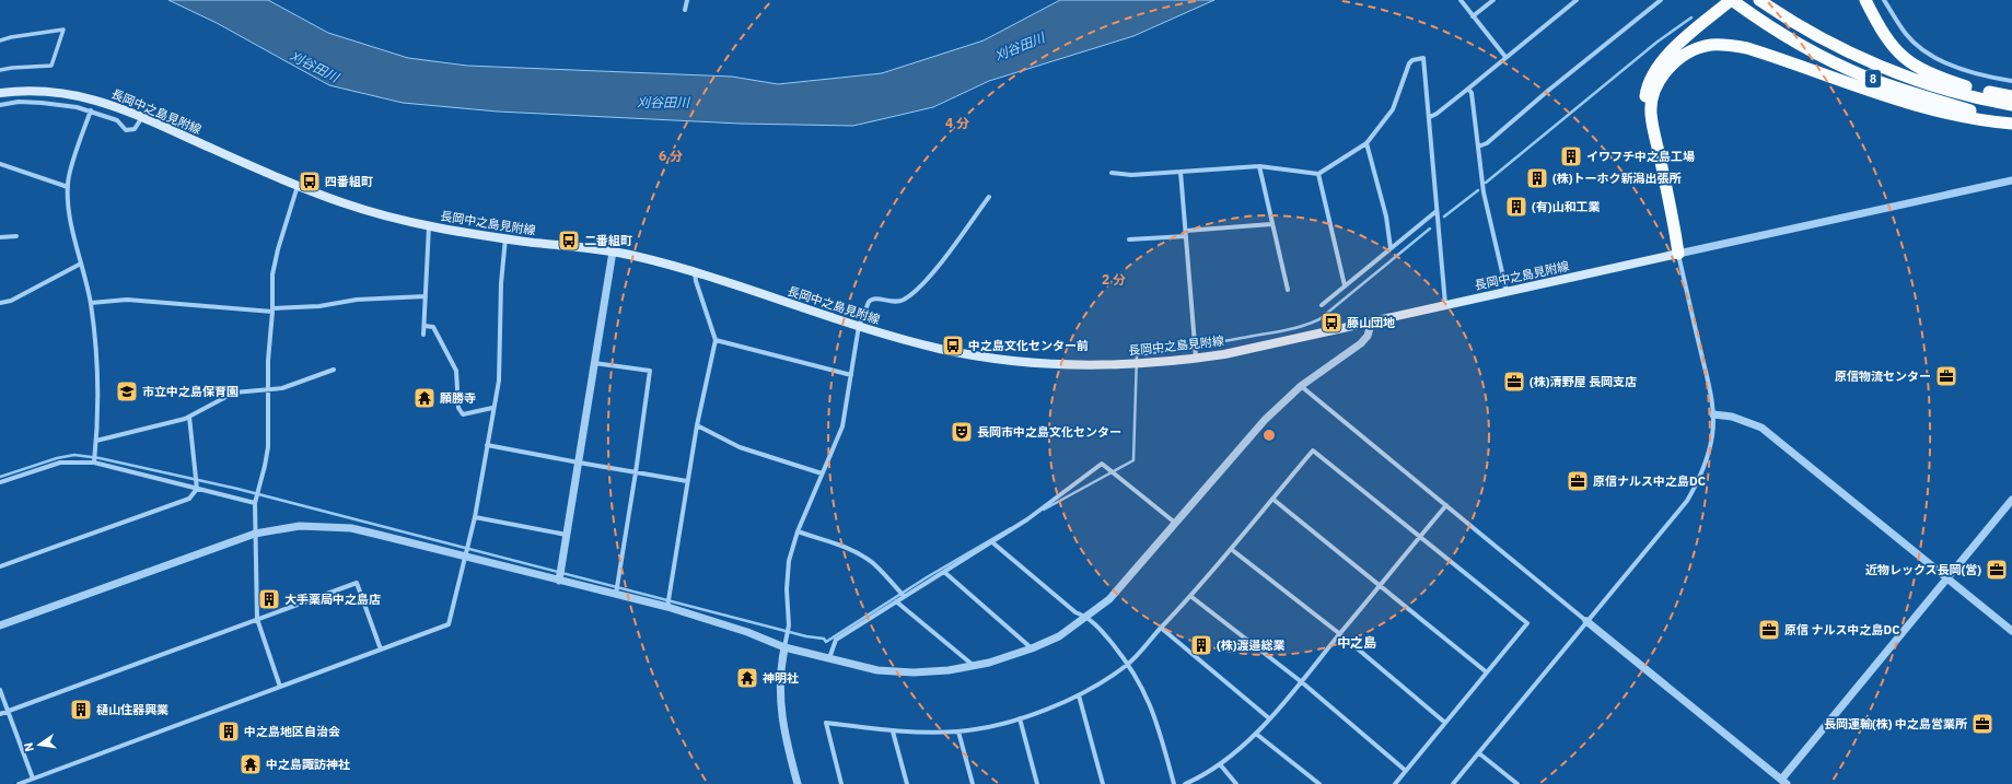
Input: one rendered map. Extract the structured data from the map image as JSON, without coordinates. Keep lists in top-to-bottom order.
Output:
{
  "streets": {
    "highway": ["8"],
    "main road": ["長岡中之島見附線"]
  },
  "districts": ["中之島"],
  "water": ["刈谷田川"],
  "places": {
    "building": [
      "イワフチ中之島工場",
      "(株)トーホク新潟出張所",
      "(有)山和工業",
      "大手薬局中之島店",
      "(株)渡邉総業",
      "樋山住器興業",
      "中之島地区自治会"
    ],
    "bus stop": [
      "四番組町",
      "二番組町",
      "藤山団地",
      "中之島文化センター前"
    ],
    "office": [
      "原信物流センター",
      "(株)清野屋 長岡支店",
      "原信ナルス中之島DC",
      "近物レックス長岡(営)",
      "原信 ナルス中之島DC",
      "長岡運輸(株) 中之島営業所"
    ],
    "school or university": ["市立中之島保育園"],
    "temple": ["願勝寺", "神明社", "中之島諏訪神社"],
    "theatre": ["長岡市中之島文化センター"]
  },
  "north": "left",
  "rings": ["4 分", "6 分", "2 分"]
}
